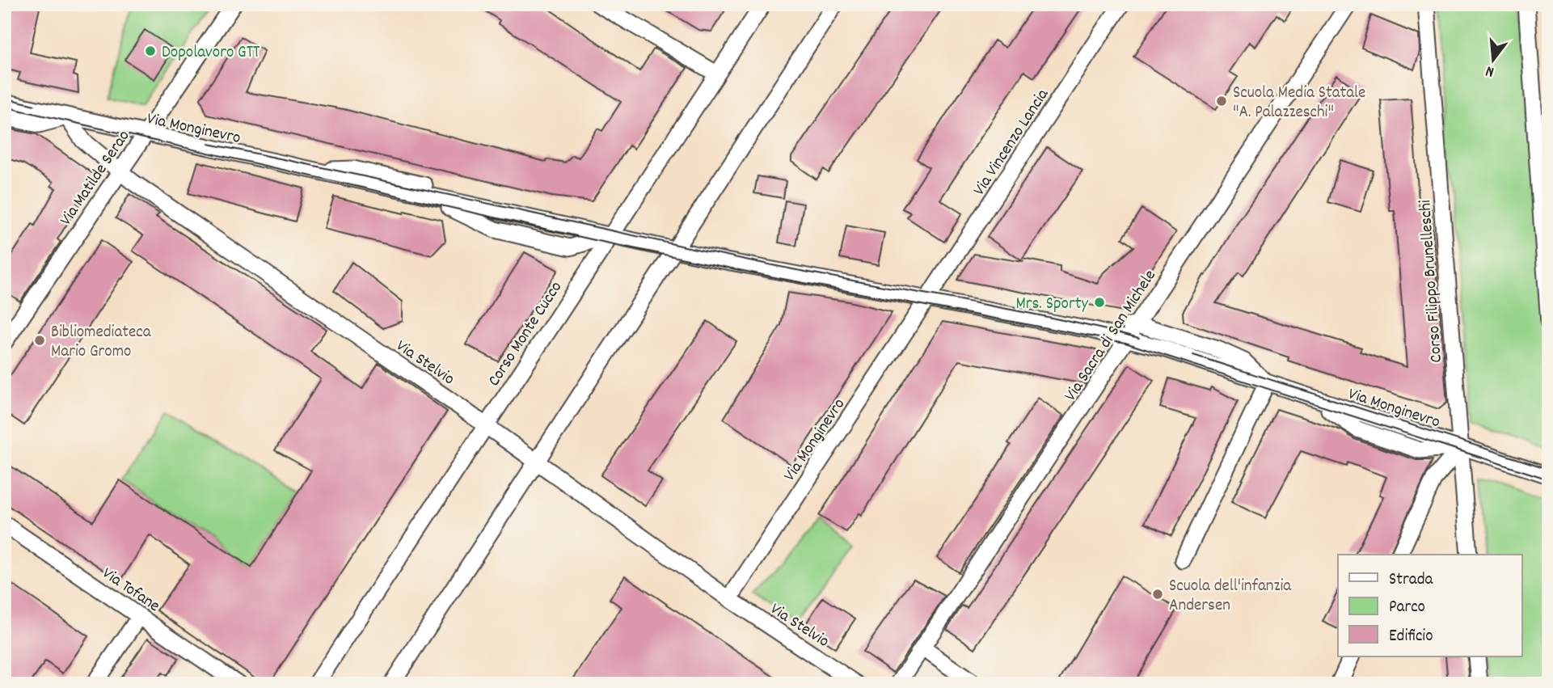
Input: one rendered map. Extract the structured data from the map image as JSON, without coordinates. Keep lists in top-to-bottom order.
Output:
{
  "streets": {
    "street": [
      "Via Monginevro",
      "Via Vincenzo Lancia",
      "Via Matilde Serao",
      "Corso Filippo Brunelleschi",
      "Corso Monte Cucco",
      "Via Sacra di San Michele",
      "Via Stelvio",
      "Via Tofane"
    ]
  },
  "crossings": [
    ["Via Monginevro", "Via Vincenzo Lancia"],
    ["Via Monginevro", "Via Matilde Serao"],
    ["Via Monginevro", "Corso Filippo Brunelleschi"],
    ["Via Monginevro", "Corso Monte Cucco"],
    ["Via Monginevro", "Via Sacra di San Michele"],
    ["Via Monginevro", "Via Stelvio"],
    ["Via Matilde Serao", "Via Stelvio"],
    ["Corso Monte Cucco", "Via Stelvio"]
  ],
  "places": [
    "Dopolavoro GTT",
    "Scuola Media Statale \"A. Palazzeschi\"",
    "Mrs. Sporty",
    "Bibliomediateca Mario Gromo",
    "Scuola dell'infanzia Andersen"
  ],
  "legend": ["Strada", "Parco", "Edificio"],
  "north": "bottom"
}
